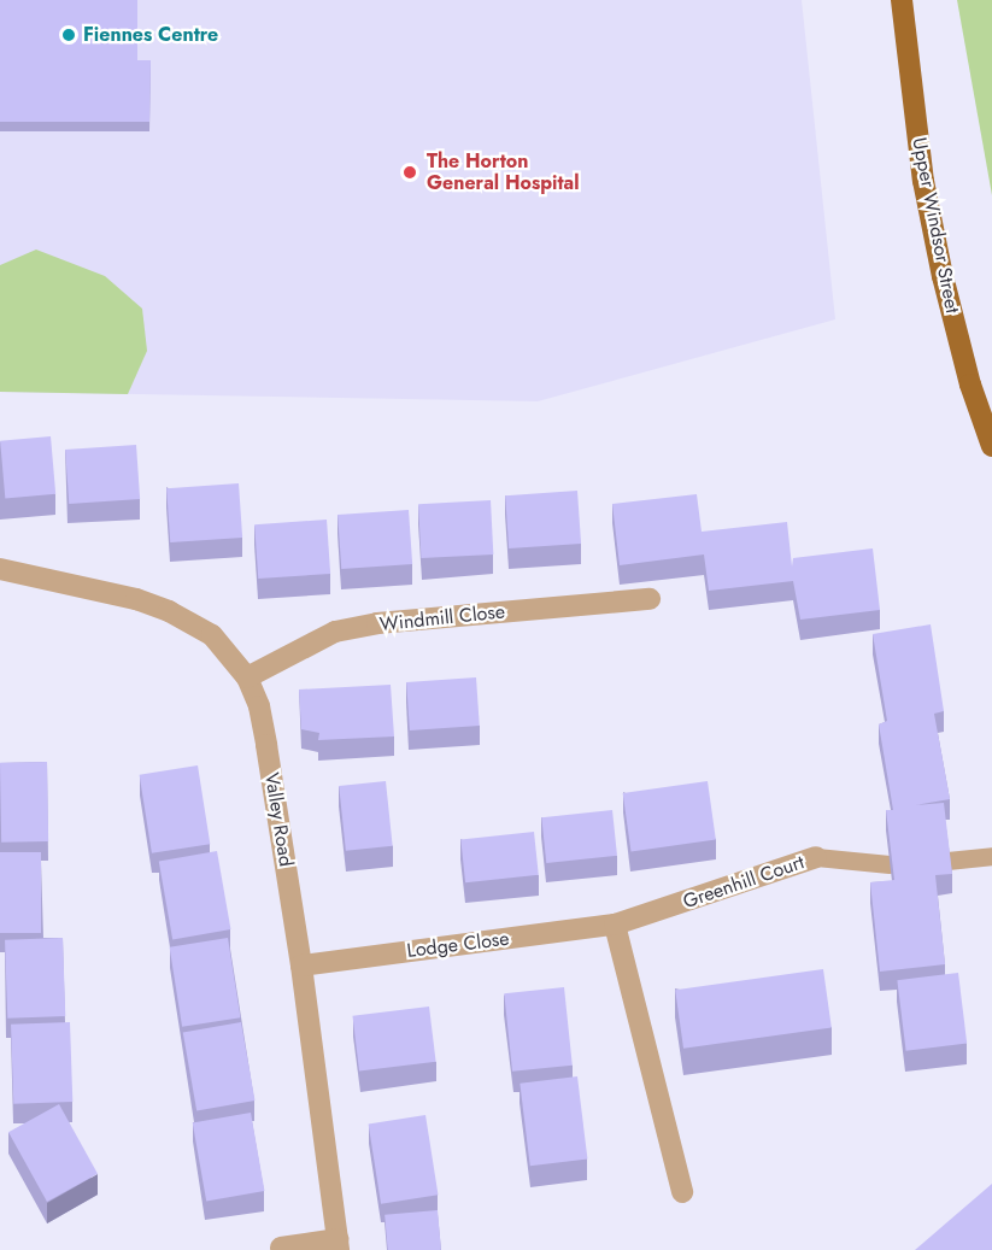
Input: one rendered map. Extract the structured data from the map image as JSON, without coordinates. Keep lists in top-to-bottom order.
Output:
{
  "streets": {
    "main road": ["Upper Windsor Street"],
    "street": [
      "Windmill Close",
      "Valley Road",
      "Greenhill Court",
      "Lodge Close"
    ]
  },
  "crossings": [
    ["Windmill Close", "Valley Road"],
    ["Valley Road", "Lodge Close"],
    ["Greenhill Court", "Lodge Close"]
  ],
  "places": ["Fiennes Centre", "The Horton General Hospital"]
}
